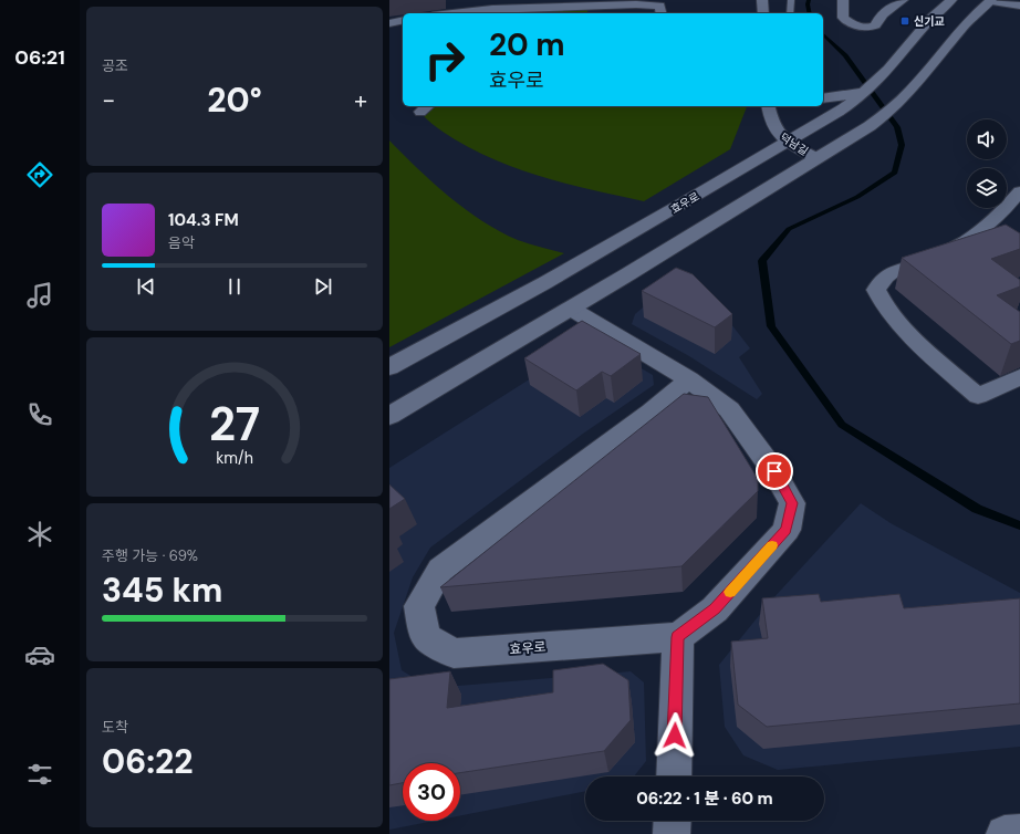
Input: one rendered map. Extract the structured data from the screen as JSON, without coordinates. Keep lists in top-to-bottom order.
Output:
{
  "streets": {
    "main road": ["덕남길", "효우로"]
  },
  "crossings": [
    ["덕남길", "효우로"]
  ],
  "places": {
    "transit": ["신기교"]
  },
  "page": {
    "tabs": "06:21",
    "tile": [
      "공조",
      ["주행 가능 · 69%", "345 km"],
      ["도착", "06:22"]
    ],
    "turn": ["20 m", "효우로"],
    "heat": ["−", "20°", "+"],
    "song": ["104.3 FM", "음악"],
    "limit": "30",
    "trip": "06:22 · 1 분 · 60 m",
    "gauge": ["27", "km/h"]
  }
}
